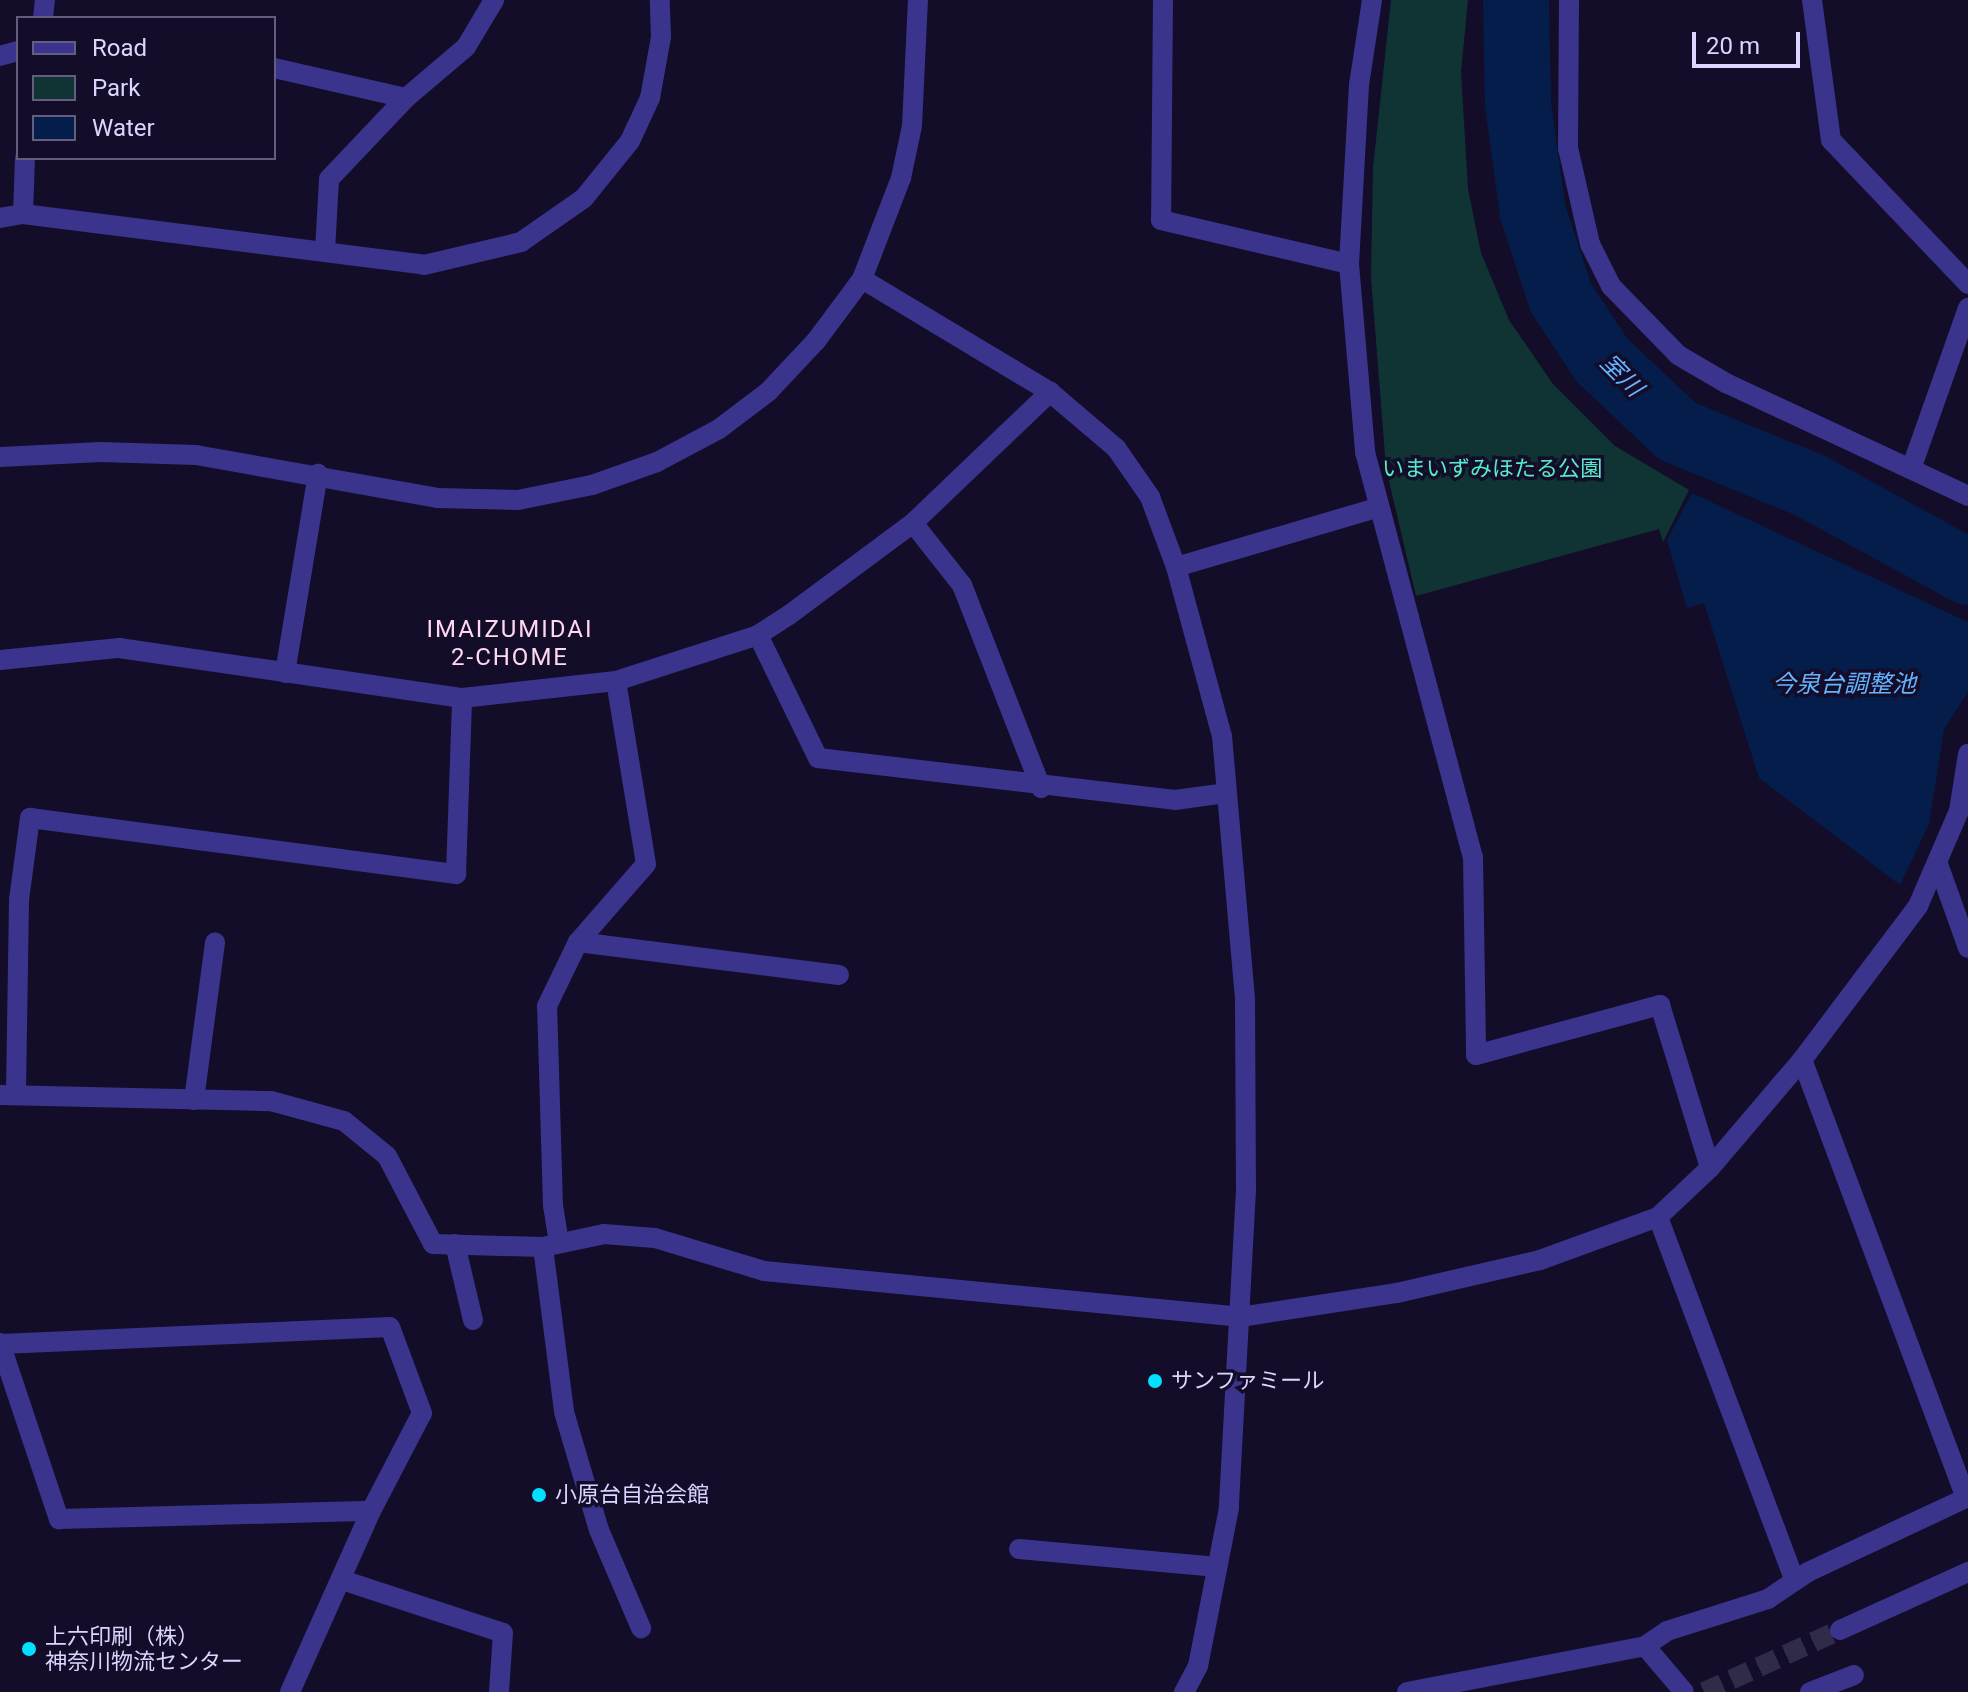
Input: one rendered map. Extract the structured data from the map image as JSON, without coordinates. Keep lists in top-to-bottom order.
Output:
{
  "districts": ["IMAIZUMIDAI 2-CHOME"],
  "water": ["室川", "今泉台調整池"],
  "parks": ["いまいずみほたる公園"],
  "places": ["サンファミール", "小原台自治会館", "上六印刷（株） 神奈川物流センター"],
  "legend": ["Road", "Park", "Water"],
  "scale_bar": "20 m"
}
